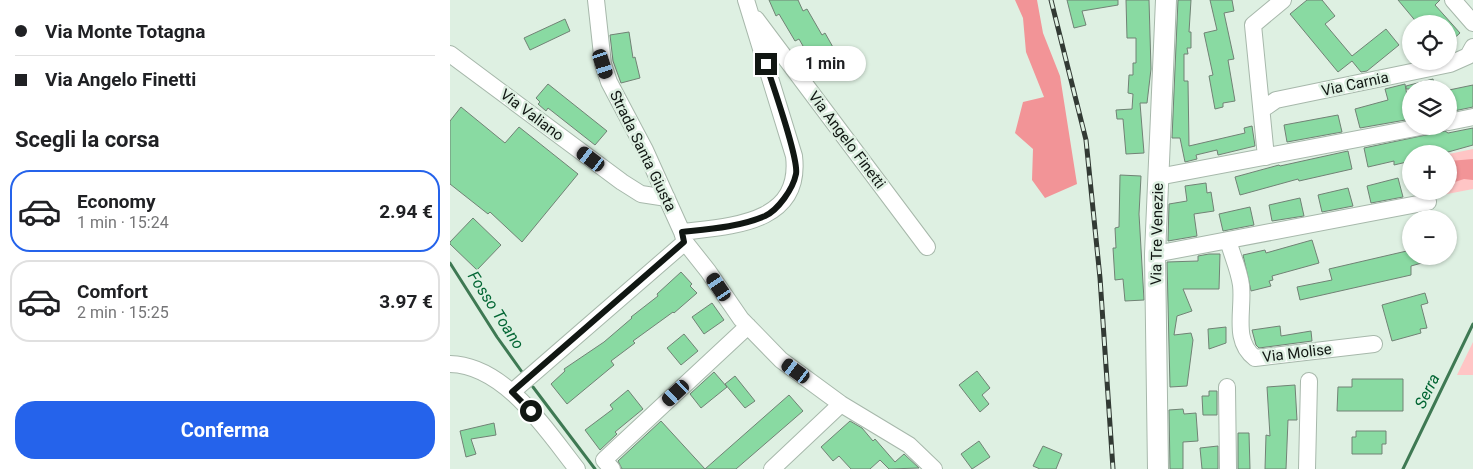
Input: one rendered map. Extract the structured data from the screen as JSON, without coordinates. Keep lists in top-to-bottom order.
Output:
{
  "streets": {
    "main road": ["Via Tre Venezie"],
    "street": [
      "Via Carnia",
      "Via Valiano",
      "Via Angelo Finetti",
      "Strada Santa Giusta",
      "Via Molise"
    ]
  },
  "crossings": [
    ["Via Valiano", "Strada Santa Giusta"],
    ["Via Angelo Finetti", "Strada Santa Giusta"]
  ],
  "water": ["Fosso Toano", "Serra"],
  "page": {
    "banner": ["Via Monte Totagna", "Via Angelo Finetti"],
    "map_buttons": ["+", "−"],
    "bubble": "1 min",
    "heading": "Scegli la corsa",
    "list": [
      {
        "name": "Economy",
        "note": "1 min · 15:24",
        "value": "2.94 €"
      },
      {
        "name": "Comfort",
        "note": "2 min · 15:25",
        "value": "3.97 €"
      }
    ],
    "buttons": "Conferma"
  }
}
